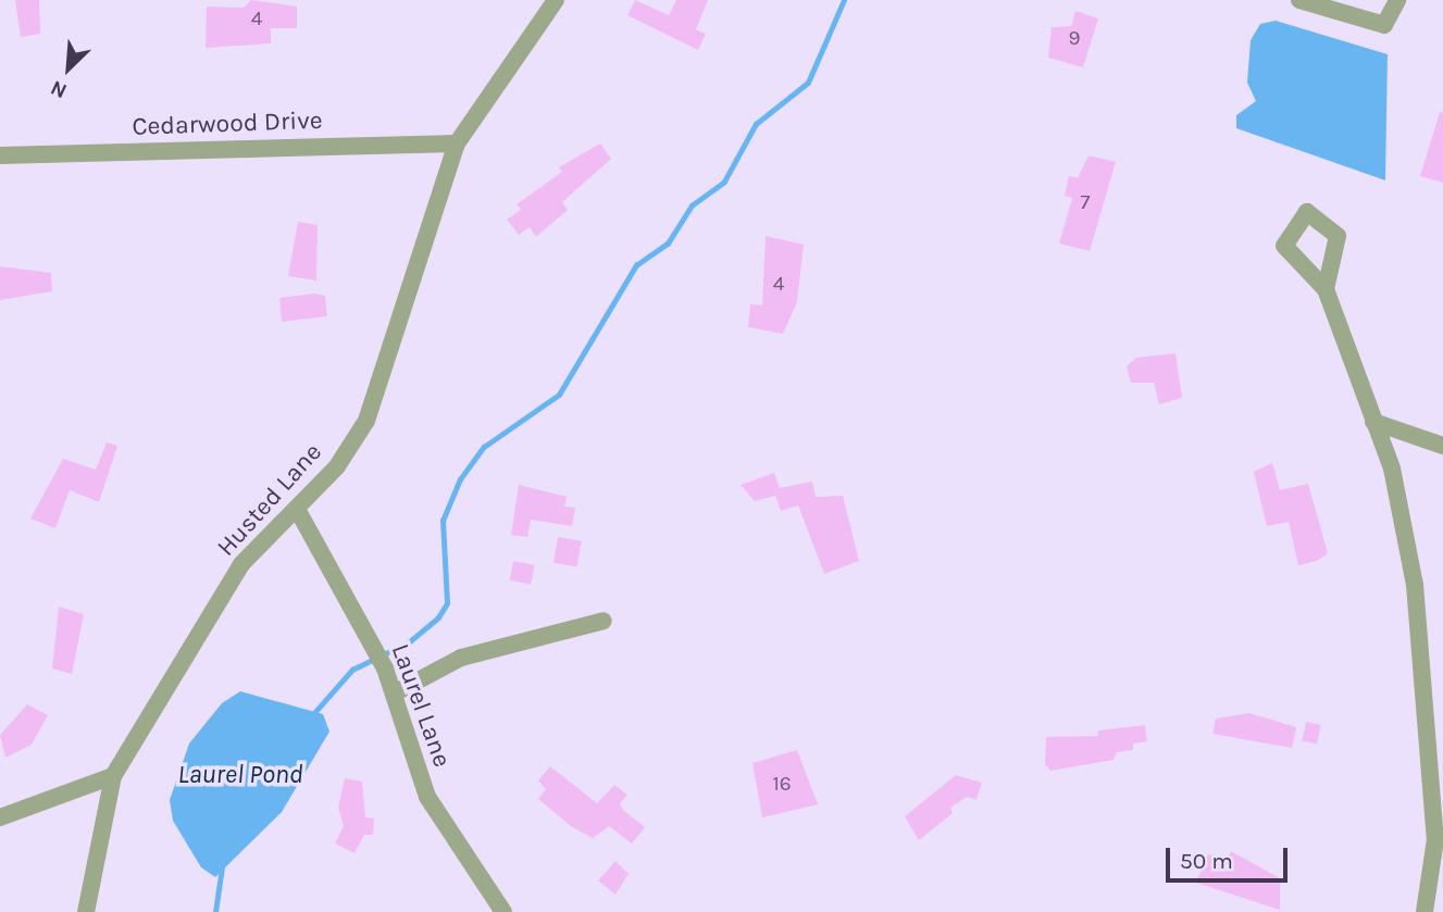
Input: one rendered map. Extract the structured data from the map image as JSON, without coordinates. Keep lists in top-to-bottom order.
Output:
{
  "streets": {
    "street": ["Cedarwood Drive", "Husted Lane", "Laurel Lane"]
  },
  "crossings": [
    ["Cedarwood Drive", "Husted Lane"],
    ["Husted Lane", "Laurel Lane"]
  ],
  "water": ["Laurel Pond"],
  "house_numbers": [
    "4",
    "9",
    "7",
    "4",
    "16"
  ],
  "scale_bar": "50 m",
  "north": "bottom left"
}
